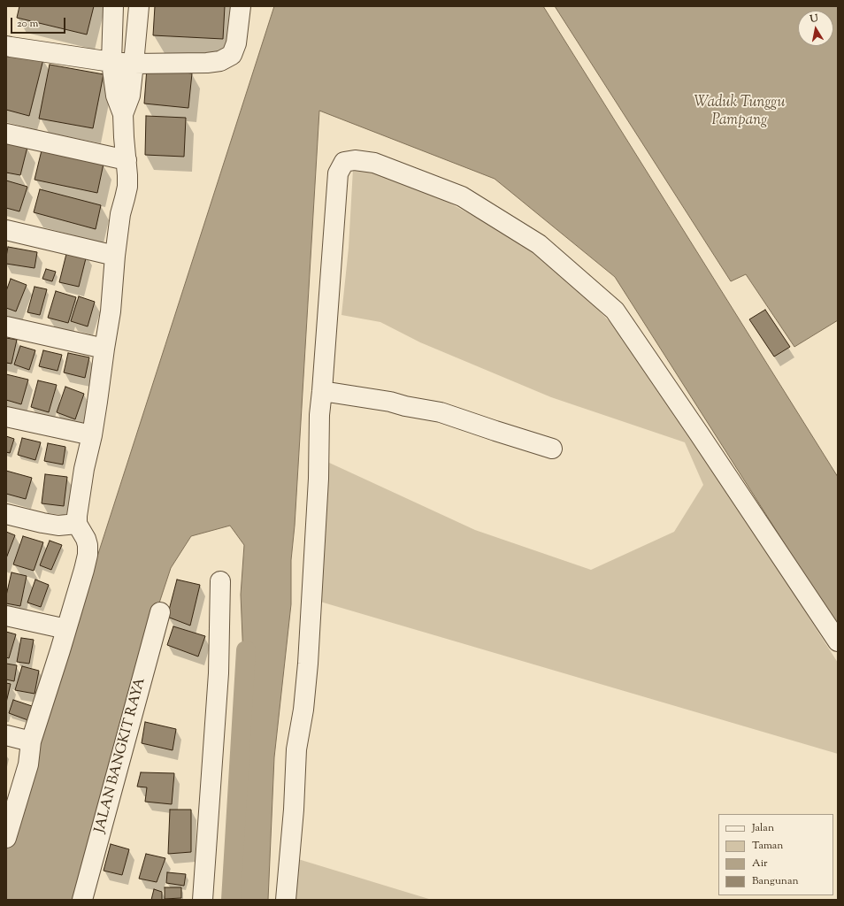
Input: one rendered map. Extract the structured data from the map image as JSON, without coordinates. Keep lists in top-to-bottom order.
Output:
{
  "streets": {
    "street": ["JALAN BANGKIT RAYA"]
  },
  "water": ["Waduk Tunggu Pampang"],
  "legend": [
    "Jalan",
    "Taman",
    "Air",
    "Bangunan"
  ],
  "scale_bar": "20 m",
  "north": "top"
}
